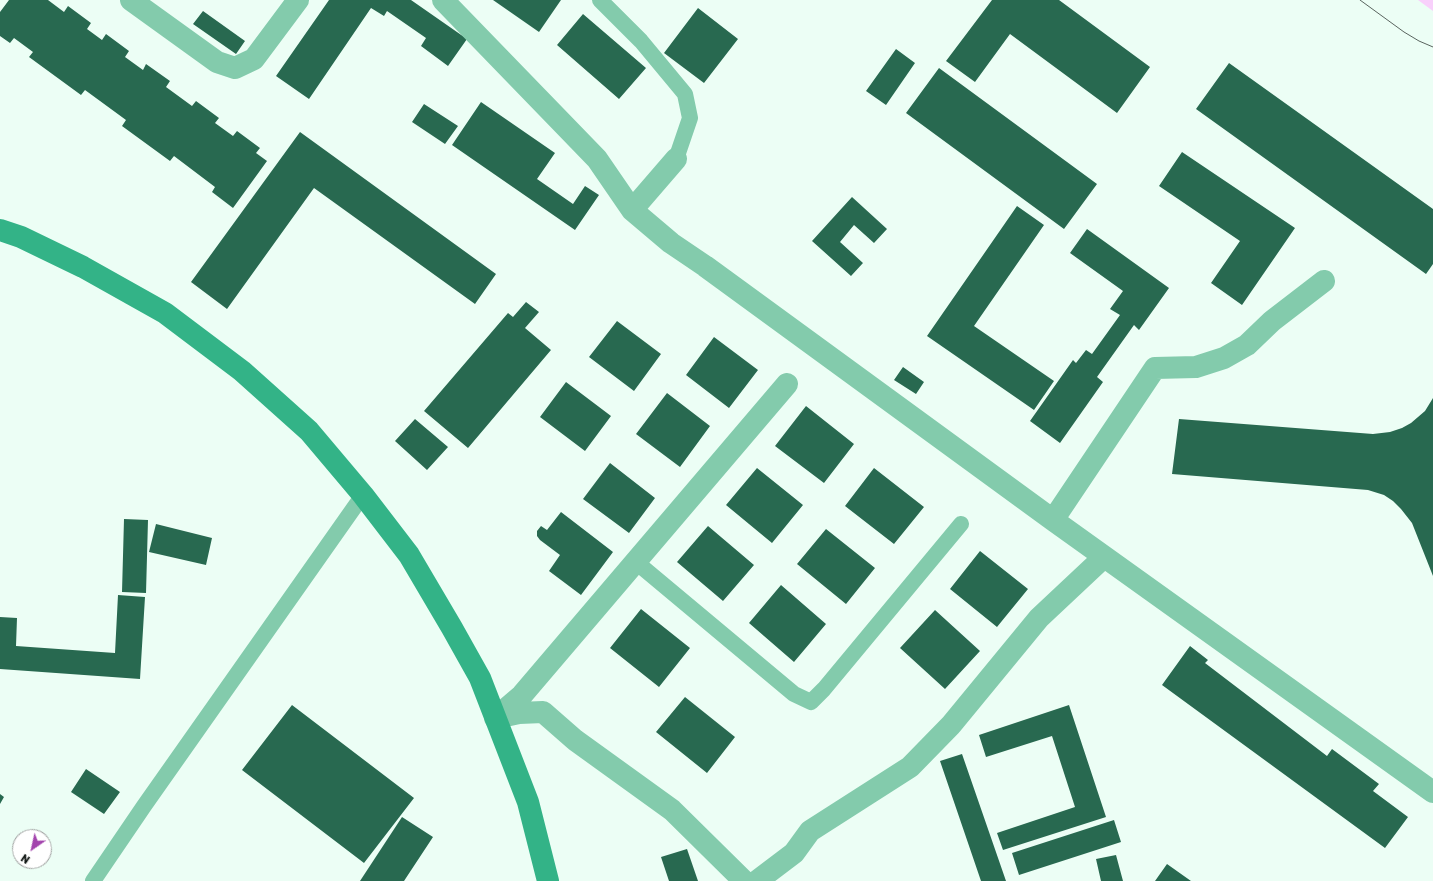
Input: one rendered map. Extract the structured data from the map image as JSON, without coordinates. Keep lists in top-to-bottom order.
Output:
{
  "north": "bottom left"
}
